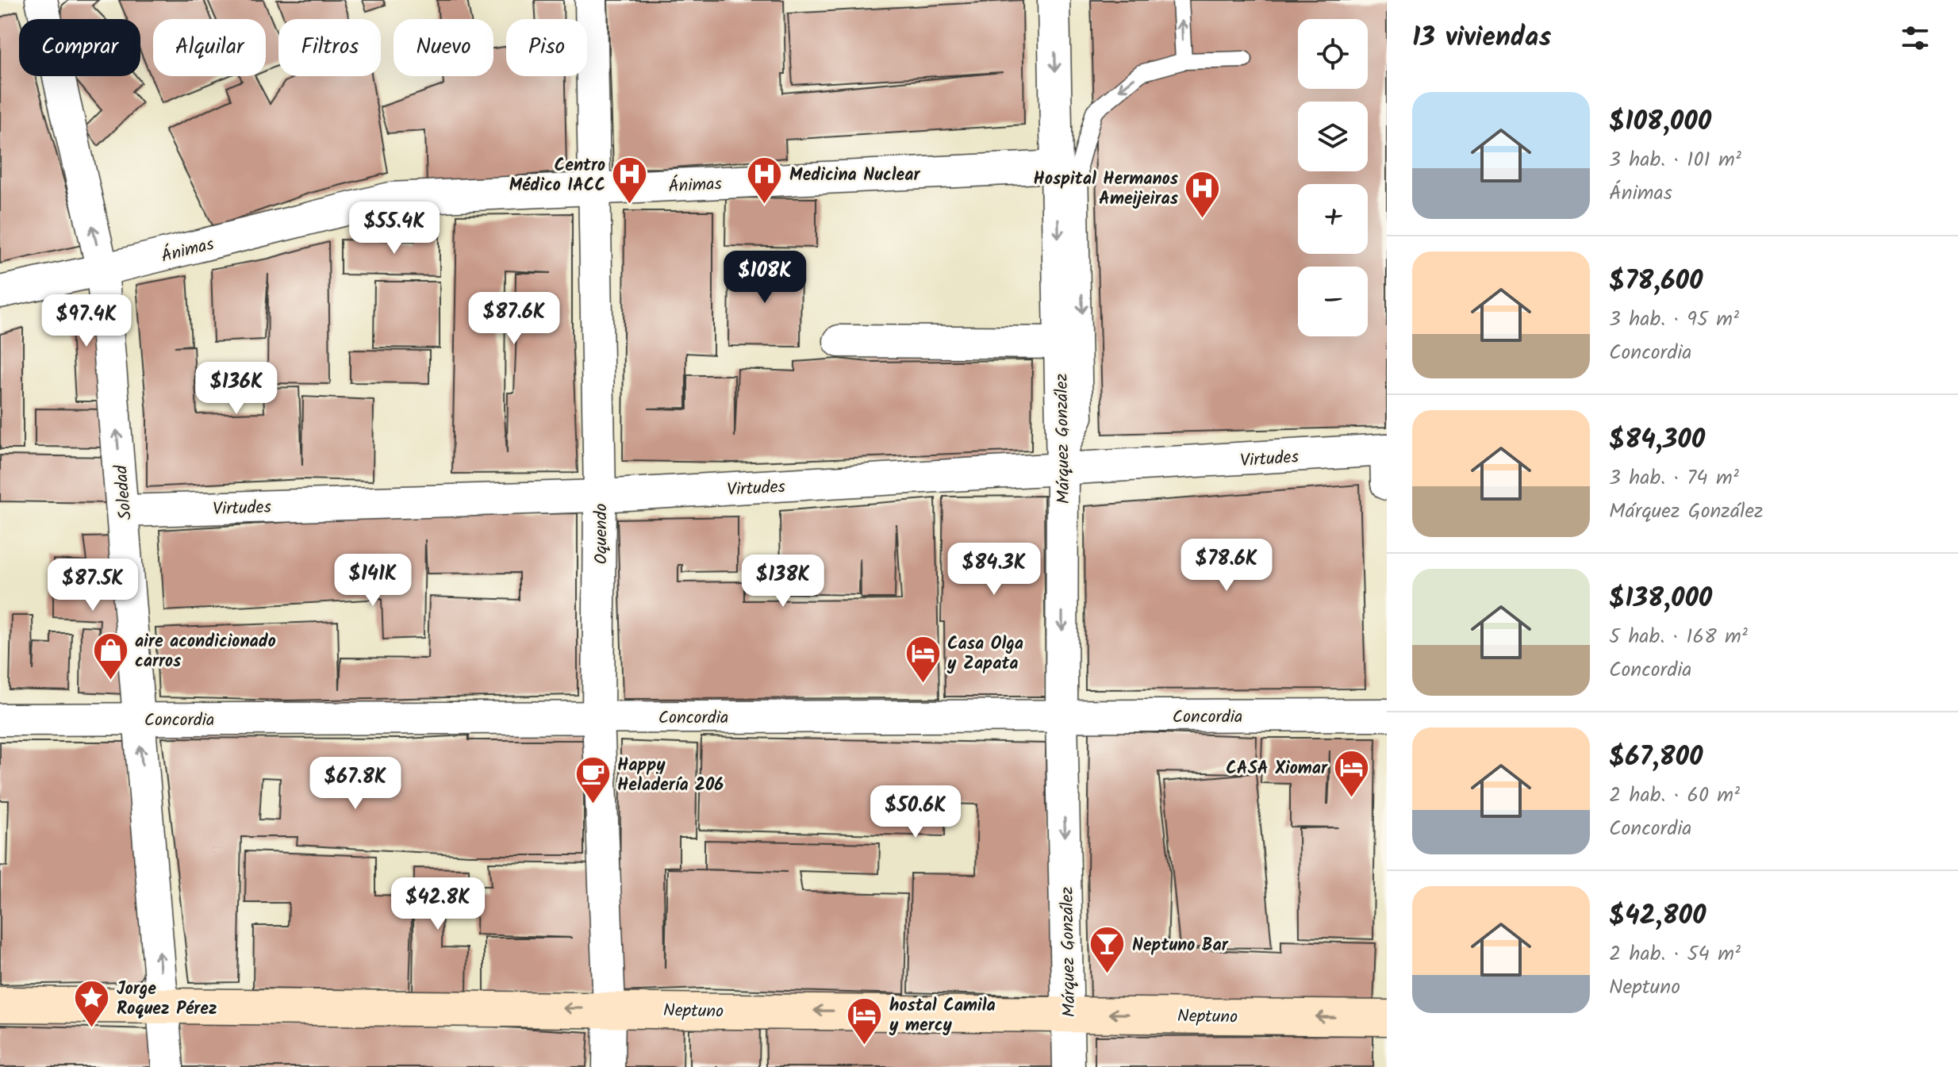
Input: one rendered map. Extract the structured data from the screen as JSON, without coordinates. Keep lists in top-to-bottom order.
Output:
{
  "streets": {
    "street": [
      "Ánimas",
      "Márquez González",
      "Virtudes",
      "Soledad",
      "Oquendo",
      "Concordia",
      "Neptuno"
    ]
  },
  "crossings": [
    ["Ánimas", "Márquez González"],
    ["Ánimas", "Soledad"],
    ["Ánimas", "Oquendo"],
    ["Márquez González", "Virtudes"],
    ["Márquez González", "Concordia"],
    ["Márquez González", "Neptuno"],
    ["Virtudes", "Soledad"],
    ["Virtudes", "Oquendo"],
    ["Soledad", "Concordia"],
    ["Soledad", "Neptuno"],
    ["Oquendo", "Concordia"],
    ["Oquendo", "Neptuno"]
  ],
  "one_way": ["Márquez González", "Soledad", "Neptuno"],
  "places": {
    "hospital": ["Medicina Nuclear", "Centro Médico IACC", "Hospital Hermanos Ameijeiras"],
    "shop": ["aire acondicionado carros"],
    "hotel": ["Casa Olga y Zapata", "CASA Xiomar", "hostal Camila y mercy"],
    "cafe": ["Happy Heladería 206"],
    "bar": ["Neptuno Bar"],
    "place": ["Jorge Roquez Pérez"]
  },
  "page": {
    "heading": "13 viviendas",
    "map_buttons": ["+", "−"],
    "chip": [
      "Comprar",
      "Alquilar",
      "Filtros",
      "Nuevo",
      "Piso"
    ],
    "list": [
      {
        "name": "$108,000",
        "note": "3 hab. · 101 m² · Ánimas"
      },
      {
        "name": "$78,600",
        "note": "3 hab. · 95 m² · Concordia"
      },
      {
        "name": "$84,300",
        "note": "3 hab. · 74 m² · Márquez González"
      },
      {
        "name": "$138,000",
        "note": "5 hab. · 168 m² · Concordia"
      },
      {
        "name": "$67,800",
        "note": "2 hab. · 60 m² · Concordia"
      },
      {
        "name": "$42,800",
        "note": "2 hab. · 54 m² · Neptuno"
      }
    ],
    "price": [
      "$55.4K",
      "$108K",
      "$87.6K",
      "$97.4K",
      "$136K",
      "$78.6K",
      "$84.3K",
      "$141K",
      "$138K",
      "$87.5K",
      "$67.8K",
      "$50.6K",
      "$42.8K"
    ]
  }
}
